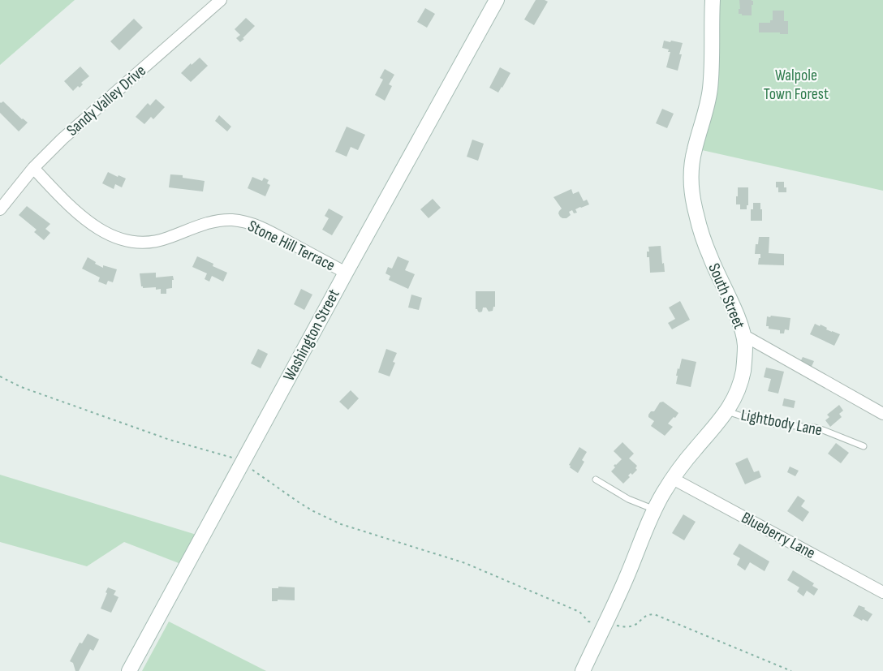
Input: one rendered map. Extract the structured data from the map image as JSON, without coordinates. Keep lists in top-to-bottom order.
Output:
{
  "streets": {
    "main road": ["South Street", "Washington Street"],
    "street": ["Sandy Valley Drive", "Stone Hill Terrace", "Blueberry Lane"],
    "lane": ["Lightbody Lane"]
  },
  "crossings": [
    ["Sandy Valley Drive", "Stone Hill Terrace"],
    ["Stone Hill Terrace", "Washington Street"],
    ["South Street", "Lightbody Lane"],
    ["South Street", "Blueberry Lane"]
  ],
  "parks": ["Walpole Town Forest"]
}
